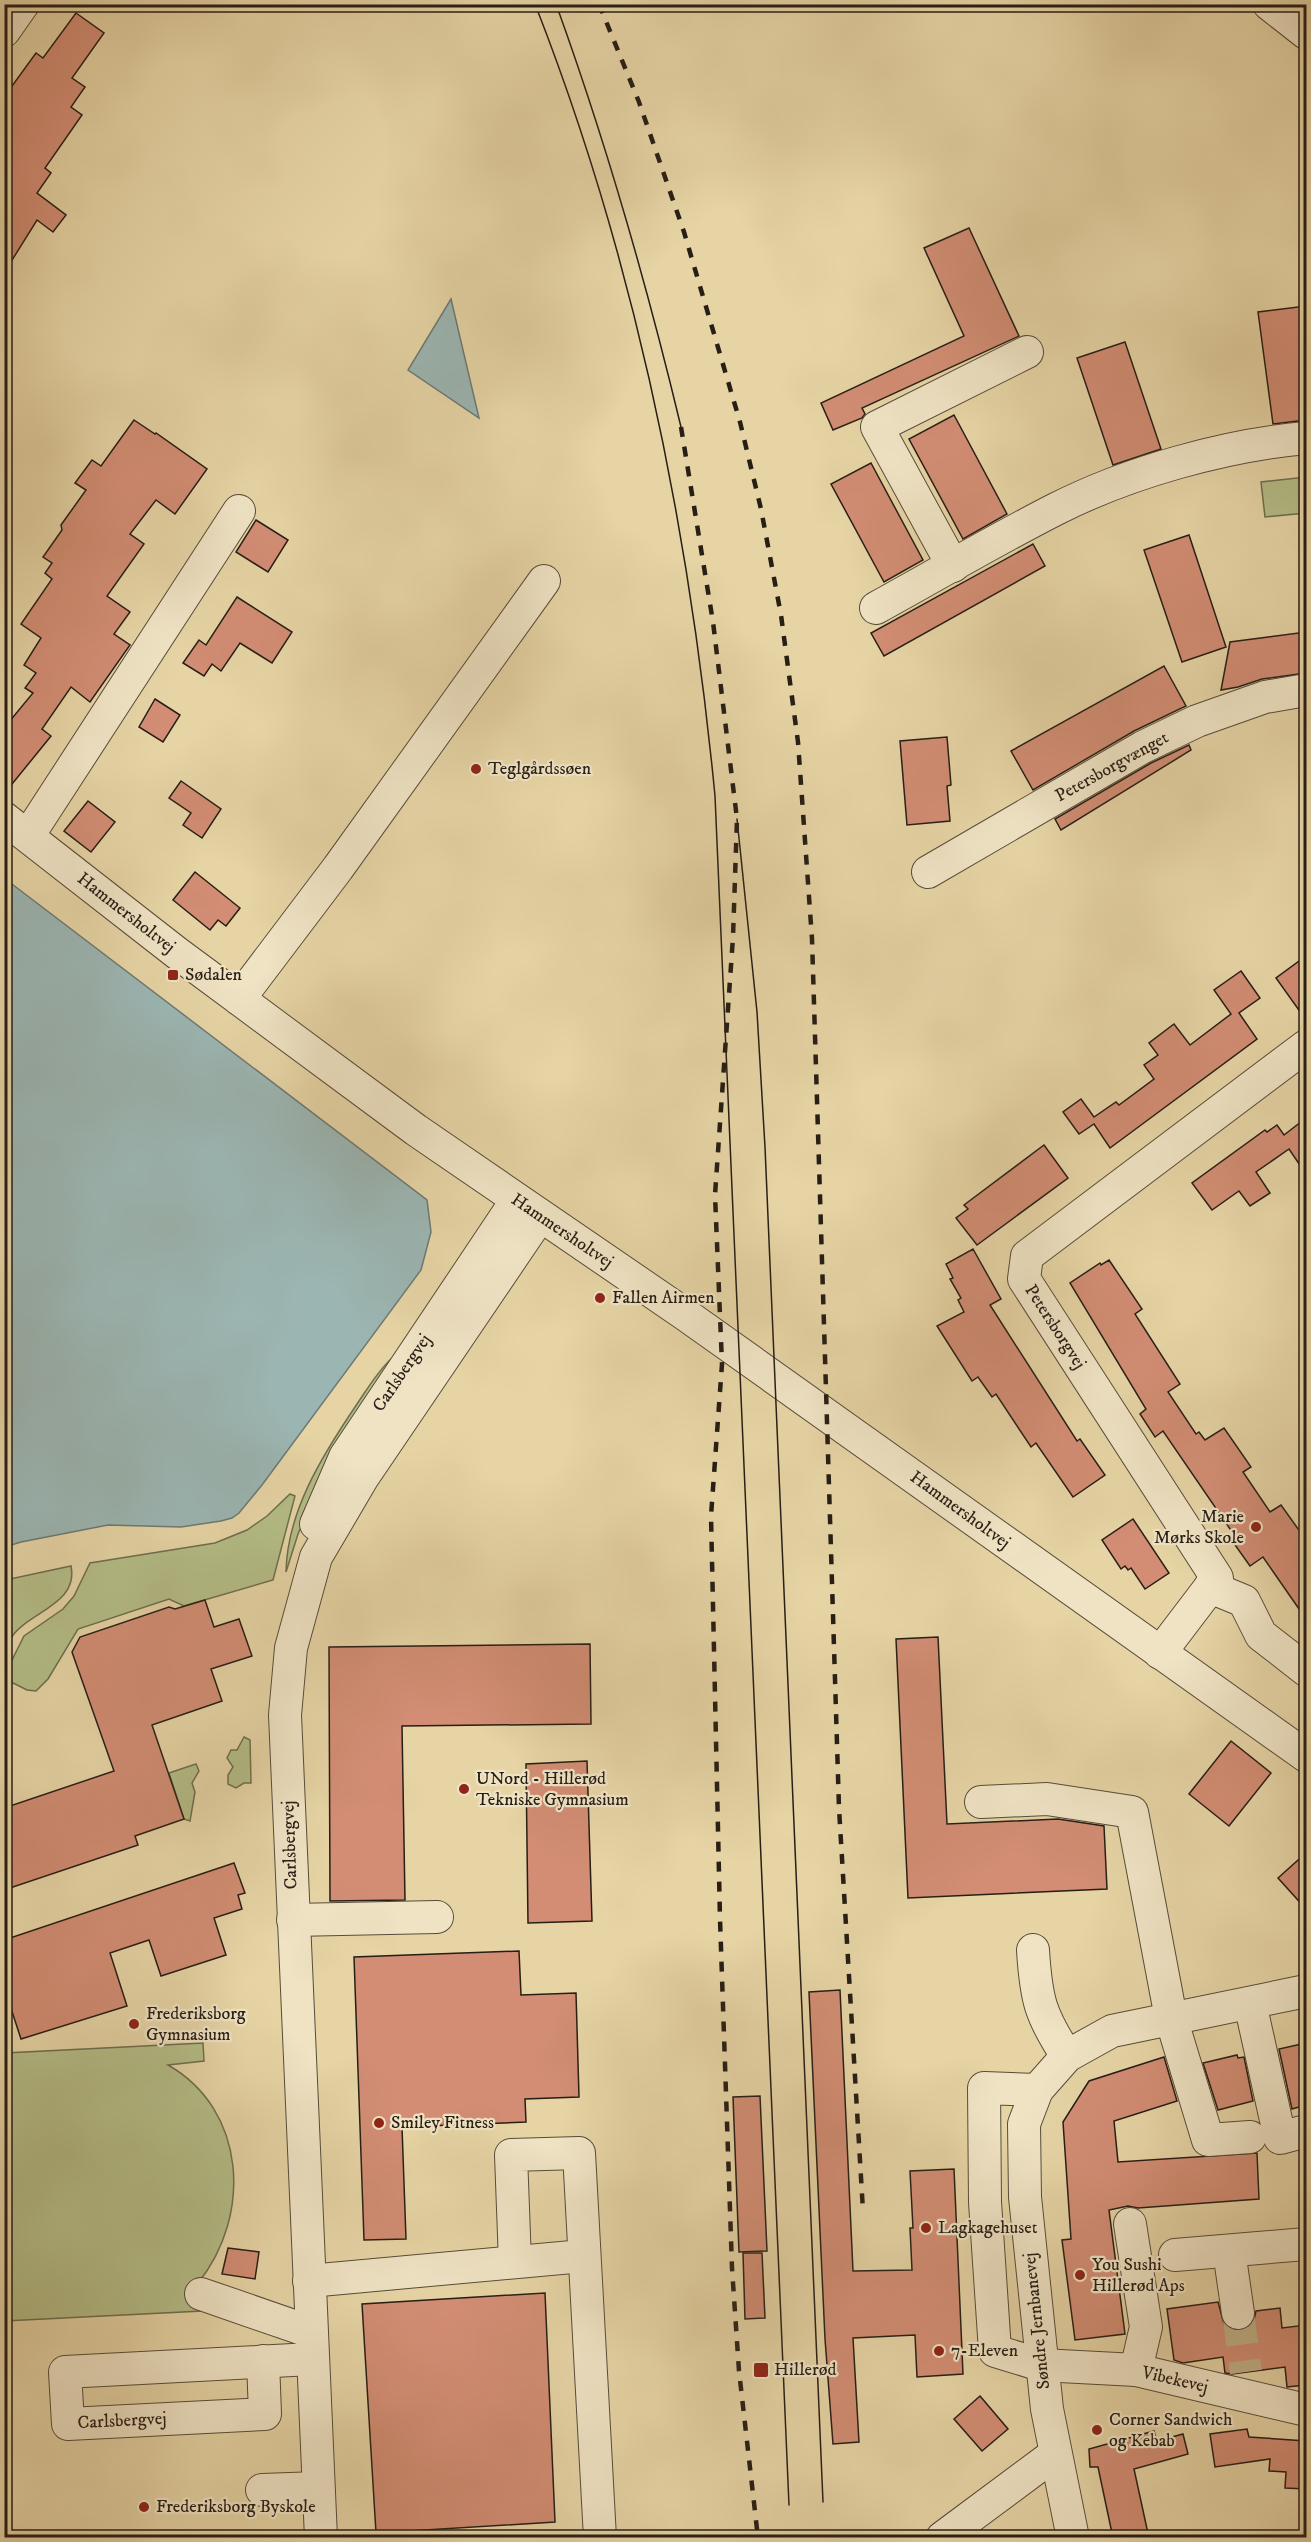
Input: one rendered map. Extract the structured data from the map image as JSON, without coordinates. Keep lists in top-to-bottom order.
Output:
{
  "streets": {
    "street": [
      "Petersborgvænget",
      "Hammersholtvej",
      "Petersborgvej",
      "Carlsbergvej",
      "Søndre Jernbanevej",
      "Vibekevej"
    ]
  },
  "crossings": [
    ["Hammersholtvej", "Carlsbergvej"],
    ["Søndre Jernbanevej", "Vibekevej"]
  ],
  "places": {
    "other": [
      "Teglgårdssøen",
      "Fallen Airmen",
      "Marie Mørks Skole",
      "UNord - Hillerød Tekniske Gymnasium",
      "Frederiksborg Gymnasium",
      "Smiley Fitness",
      "Lagkagehuset",
      "You Sushi Hillerød Aps",
      "7-Eleven",
      "Corner Sandwich og Kebab",
      "Frederiksborg Byskole"
    ],
    "transit": ["Sødalen", "Hillerød"]
  }
}
